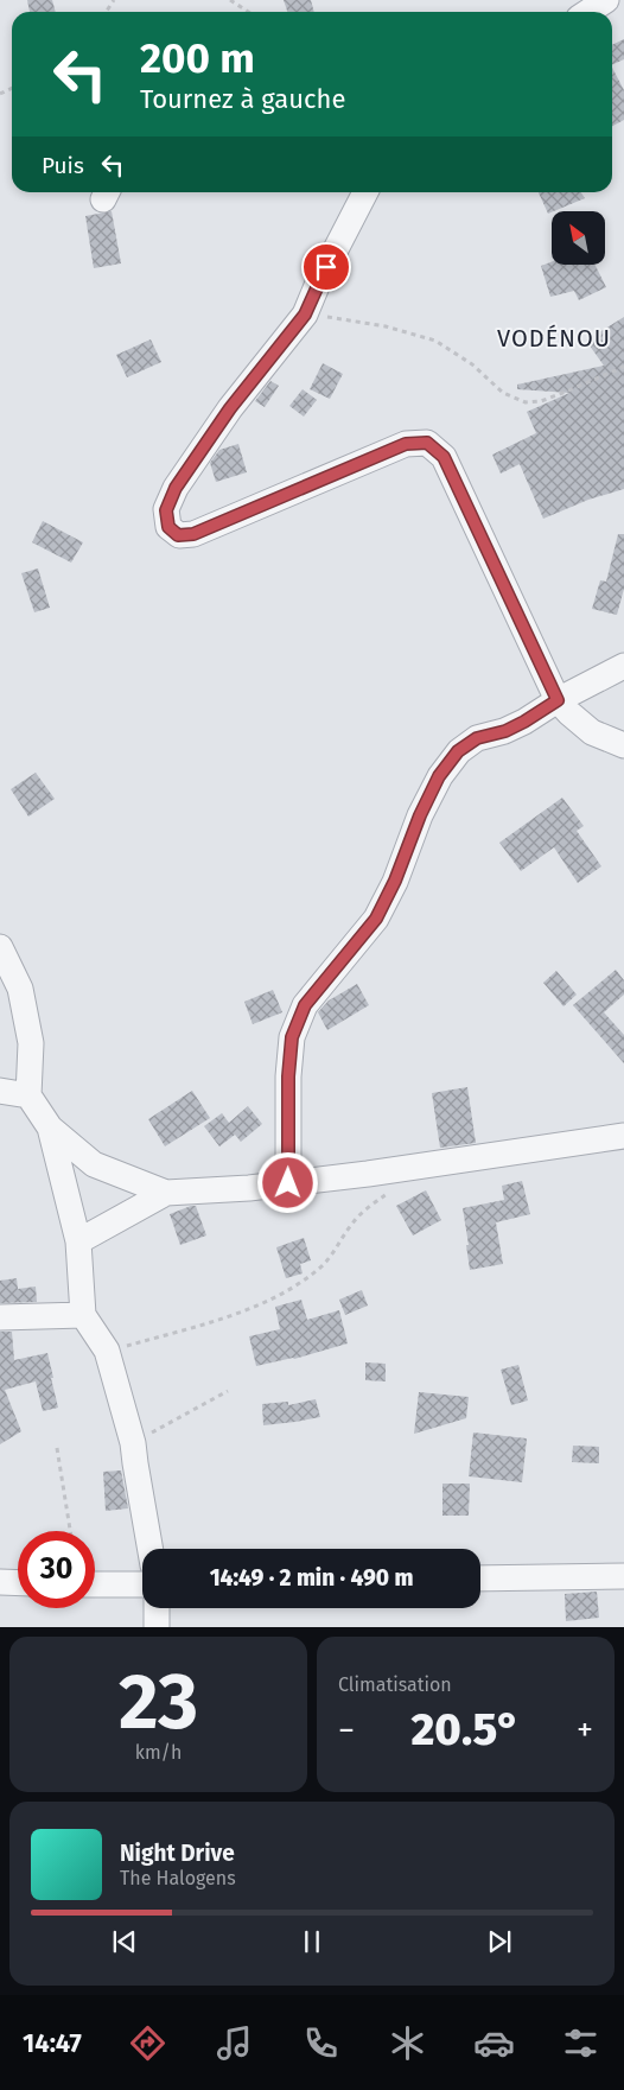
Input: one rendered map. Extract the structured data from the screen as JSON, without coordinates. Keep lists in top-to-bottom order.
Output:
{
  "districts": ["VODÉNOU"],
  "north": "top left",
  "page": {
    "turn": ["200 m", "Tournez à gauche"],
    "then": "Puis",
    "limit": "30",
    "trip": "14:49 · 2 min · 490 m",
    "tile": [
      ["23", "km/h"],
      "Climatisation"
    ],
    "heat": ["−", "20.5°", "+"],
    "song": ["Night Drive", "The Halogens"],
    "tabs": "14:47"
  }
}
